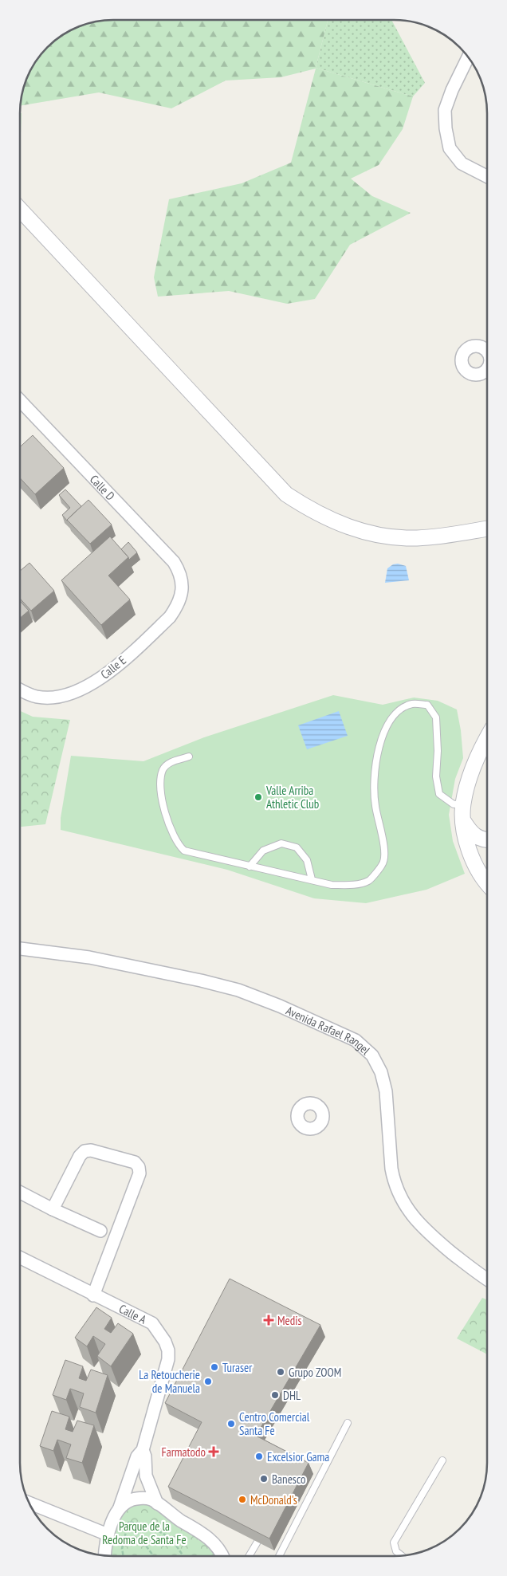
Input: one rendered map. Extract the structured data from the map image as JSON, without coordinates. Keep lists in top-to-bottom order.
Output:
{
  "streets": {
    "street": [
      "Calle D",
      "Calle E",
      "Avenida Rafael Rangel",
      "Calle A"
    ]
  },
  "crossings": [
    ["Calle D", "Calle E"]
  ],
  "parks": ["Parque de la Redoma de Santa Fe"],
  "places": {
    "other": [
      "Valle Arriba Athletic Club",
      "Turaser",
      "Grupo ZOOM",
      "La Retoucherie de Manuela",
      "DHL",
      "Centro Comercial Santa Fe",
      "Excelsior Gama",
      "Banesco",
      "McDonald's"
    ],
    "health": ["Medis", "Farmatodo"]
  }
}
